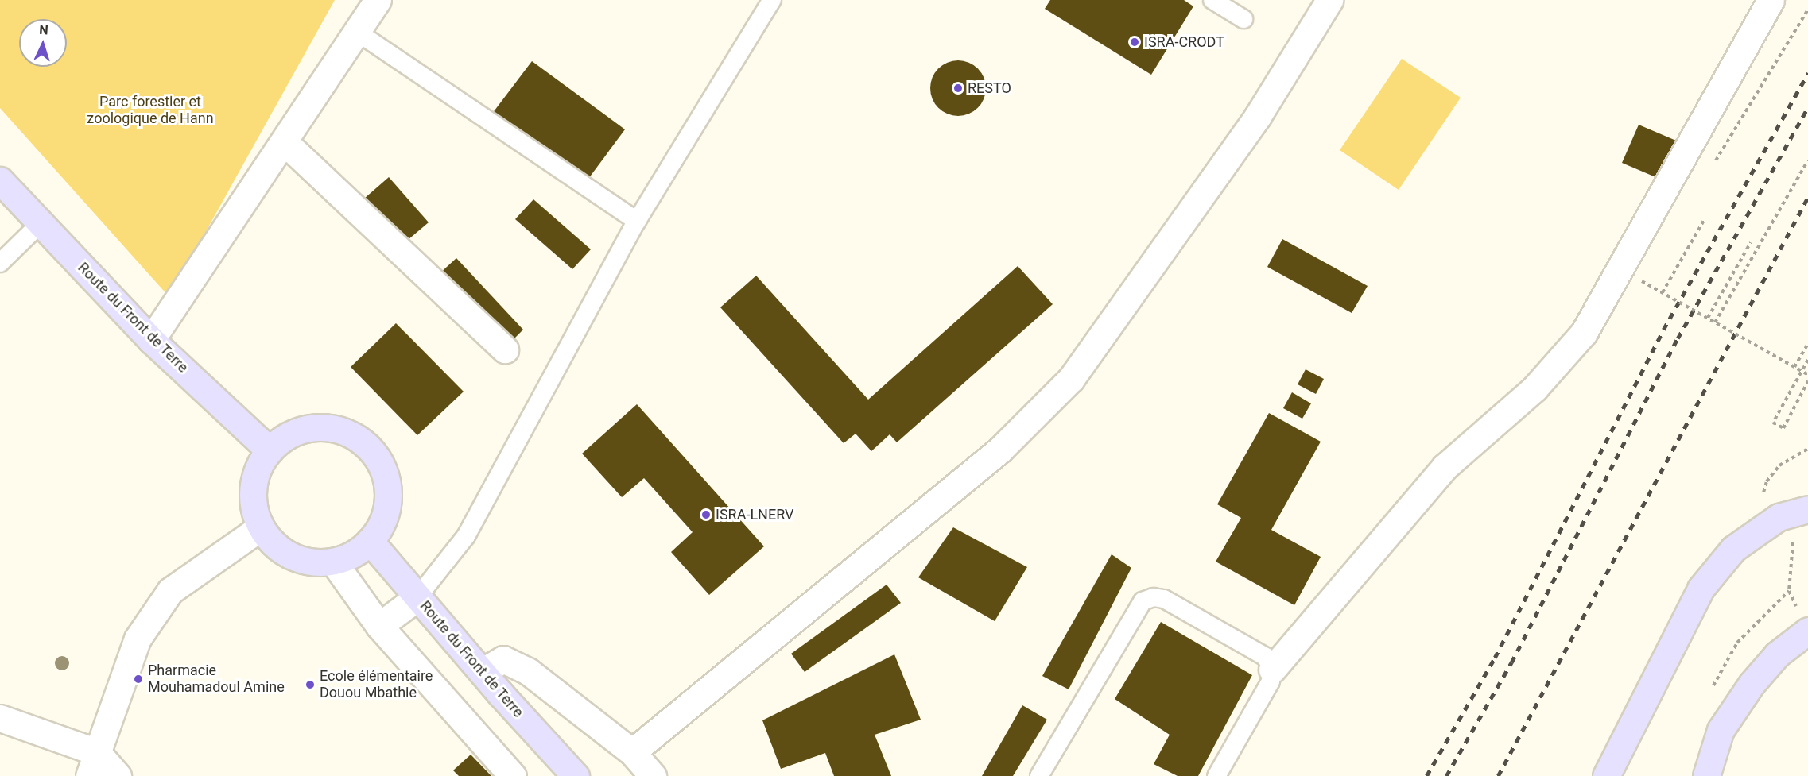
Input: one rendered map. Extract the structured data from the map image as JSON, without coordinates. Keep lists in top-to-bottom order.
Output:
{
  "streets": {
    "main road": ["Route du Front de Terre"]
  },
  "parks": ["Parc forestier et zoologique de Hann"],
  "places": [
    "ISRA-CRODT",
    "RESTO",
    "ISRA-LNERV",
    "Pharmacie Mouhamadoul Amine",
    "Ecole élémentaire Douou Mbathie"
  ],
  "north": "top"
}
